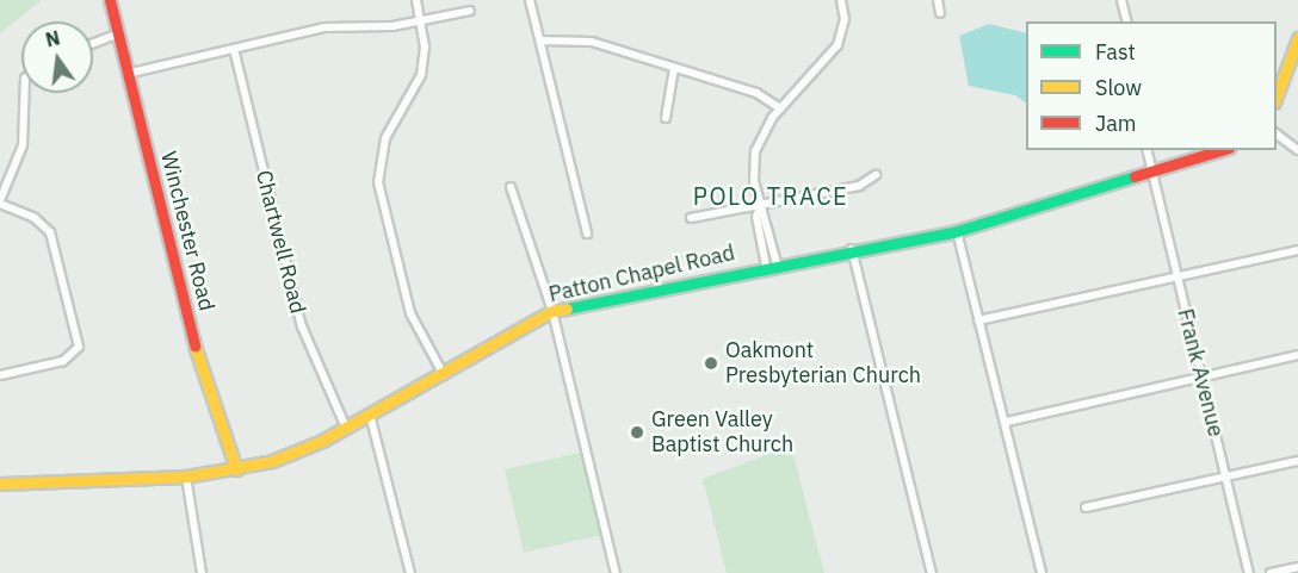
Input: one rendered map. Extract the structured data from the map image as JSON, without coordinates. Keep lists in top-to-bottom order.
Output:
{
  "streets": {
    "street": [
      "Winchester Road",
      "Chartwell Road",
      "Patton Chapel Road",
      "Frank Avenue"
    ]
  },
  "crossings": [
    ["Winchester Road", "Patton Chapel Road"],
    ["Chartwell Road", "Patton Chapel Road"],
    ["Patton Chapel Road", "Frank Avenue"]
  ],
  "districts": ["POLO TRACE"],
  "places": ["Oakmont Presbyterian Church", "Green Valley Baptist Church"],
  "legend": ["Fast", "Slow", "Jam"],
  "north": "top"
}
